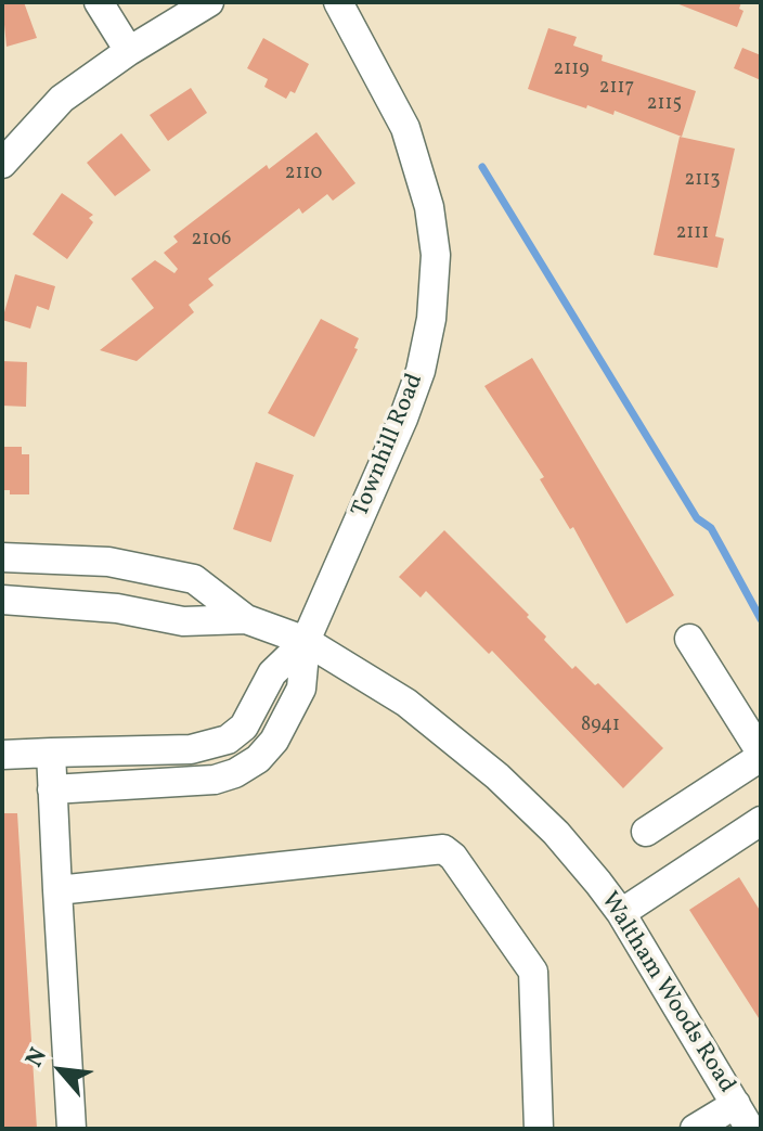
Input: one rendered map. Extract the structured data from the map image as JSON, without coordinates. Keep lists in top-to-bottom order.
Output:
{
  "streets": {
    "street": ["Townhill Road", "Waltham Woods Road"]
  },
  "crossings": [
    ["Townhill Road", "Waltham Woods Road"]
  ],
  "house_numbers": [
    "2119",
    "2117",
    "2115",
    "2110",
    "2113",
    "2111",
    "2106",
    "8941"
  ],
  "north": "top left"
}
